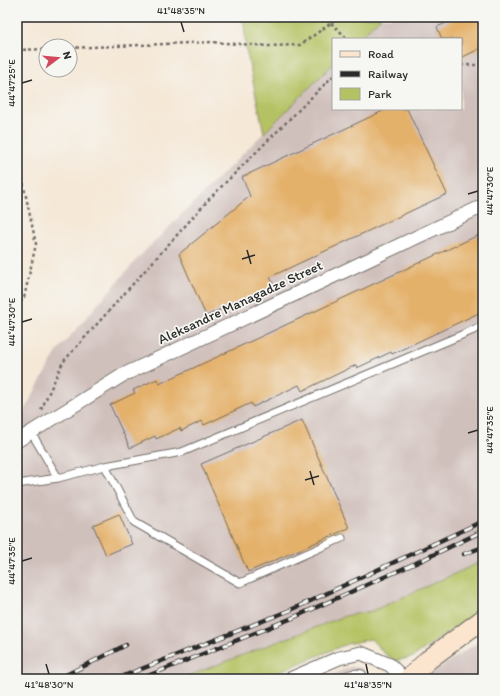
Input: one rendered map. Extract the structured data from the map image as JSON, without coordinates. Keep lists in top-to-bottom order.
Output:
{
  "streets": {
    "street": ["Aleksandre Managadze Street"]
  },
  "legend": ["Road", "Railway", "Park"],
  "north": "right",
  "coordinates": [
    "41°48'35\"N",
    "44°47'25\"E",
    "44°47'30\"E",
    "44°47'35\"E",
    "41°48'30\"N"
  ]
}
